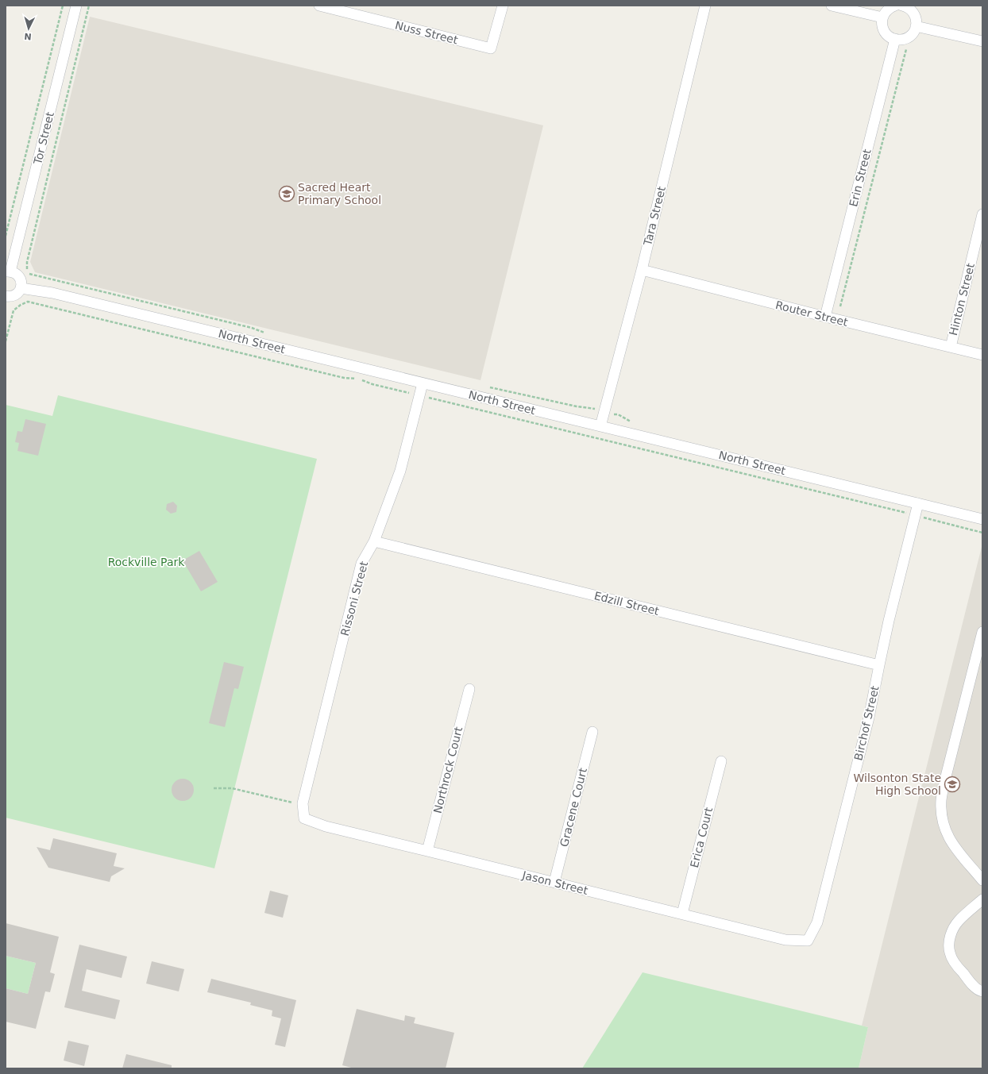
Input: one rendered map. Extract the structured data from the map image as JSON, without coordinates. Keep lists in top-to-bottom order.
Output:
{
  "streets": {
    "street": [
      "Nuss Street",
      "Tor Street",
      "Erin Street",
      "Tara Street",
      "Hinton Street",
      "Router Street",
      "North Street",
      "Rissoni Street",
      "Edzill Street",
      "Birchof Street",
      "Northrock Court",
      "Gracene Court",
      "Erica Court",
      "Jason Street"
    ]
  },
  "crossings": [
    ["Erin Street", "Router Street"],
    ["Tara Street", "Router Street"],
    ["Tara Street", "North Street"],
    ["Hinton Street", "Router Street"],
    ["North Street", "Rissoni Street"],
    ["North Street", "Birchof Street"],
    ["Rissoni Street", "Edzill Street"],
    ["Rissoni Street", "Jason Street"],
    ["Edzill Street", "Birchof Street"],
    ["Birchof Street", "Jason Street"],
    ["Northrock Court", "Jason Street"],
    ["Gracene Court", "Jason Street"],
    ["Erica Court", "Jason Street"]
  ],
  "parks": ["Rockville Park"],
  "places": {
    "school or university": ["Sacred Heart Primary School", "Wilsonton State High School"]
  },
  "north": "bottom"
}
